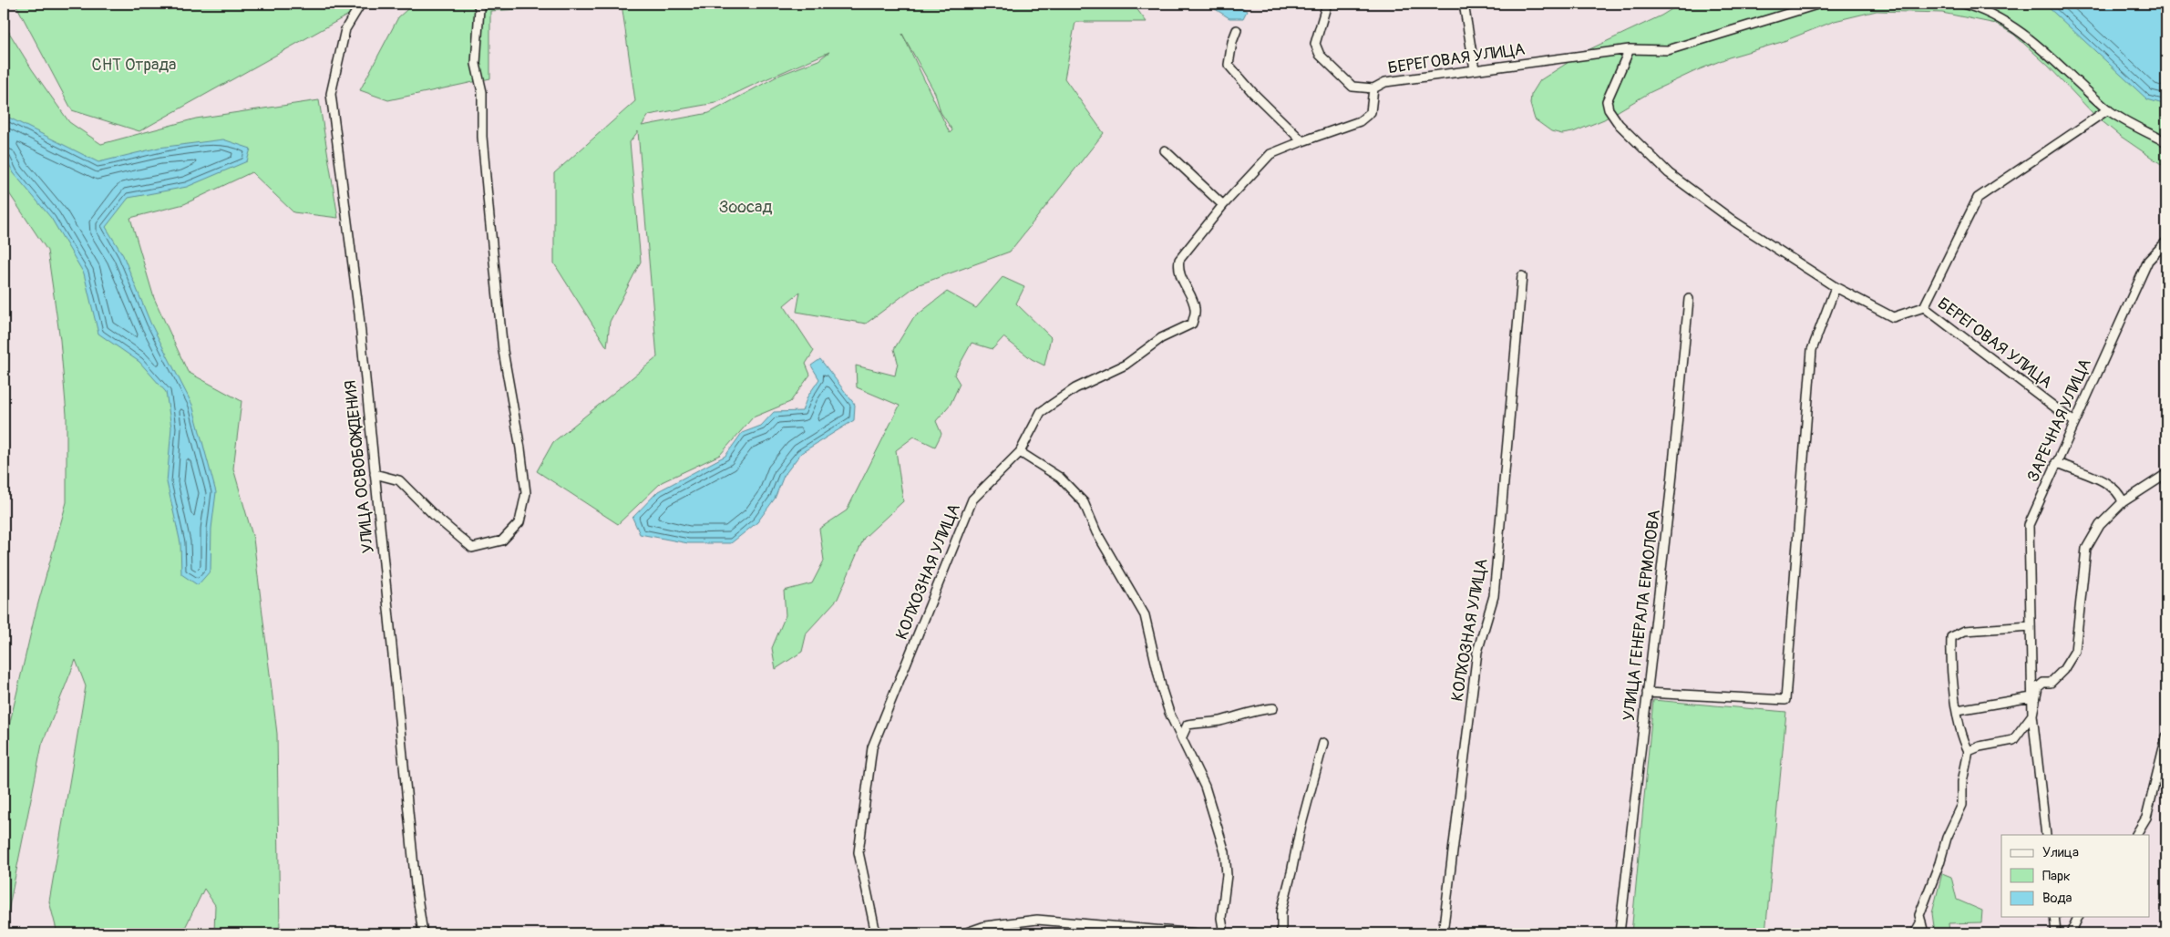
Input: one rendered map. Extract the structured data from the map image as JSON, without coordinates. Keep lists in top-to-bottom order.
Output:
{
  "streets": {
    "street": [
      "БЕРЕГОВАЯ УЛИЦА",
      "ЗАРЕЧНАЯ УЛИЦА",
      "УЛИЦА ОСВОБОЖДЕНИЯ",
      "КОЛХОЗНАЯ УЛИЦА",
      "УЛИЦА ГЕНЕРАЛА ЕРМОЛОВА"
    ]
  },
  "crossings": [
    ["БЕРЕГОВАЯ УЛИЦА", "ЗАРЕЧНАЯ УЛИЦА"],
    ["БЕРЕГОВАЯ УЛИЦА", "КОЛХОЗНАЯ УЛИЦА"]
  ],
  "parks": ["СНТ Отрада", "Зоосад"],
  "legend": ["Улица", "Парк", "Вода"]
}
